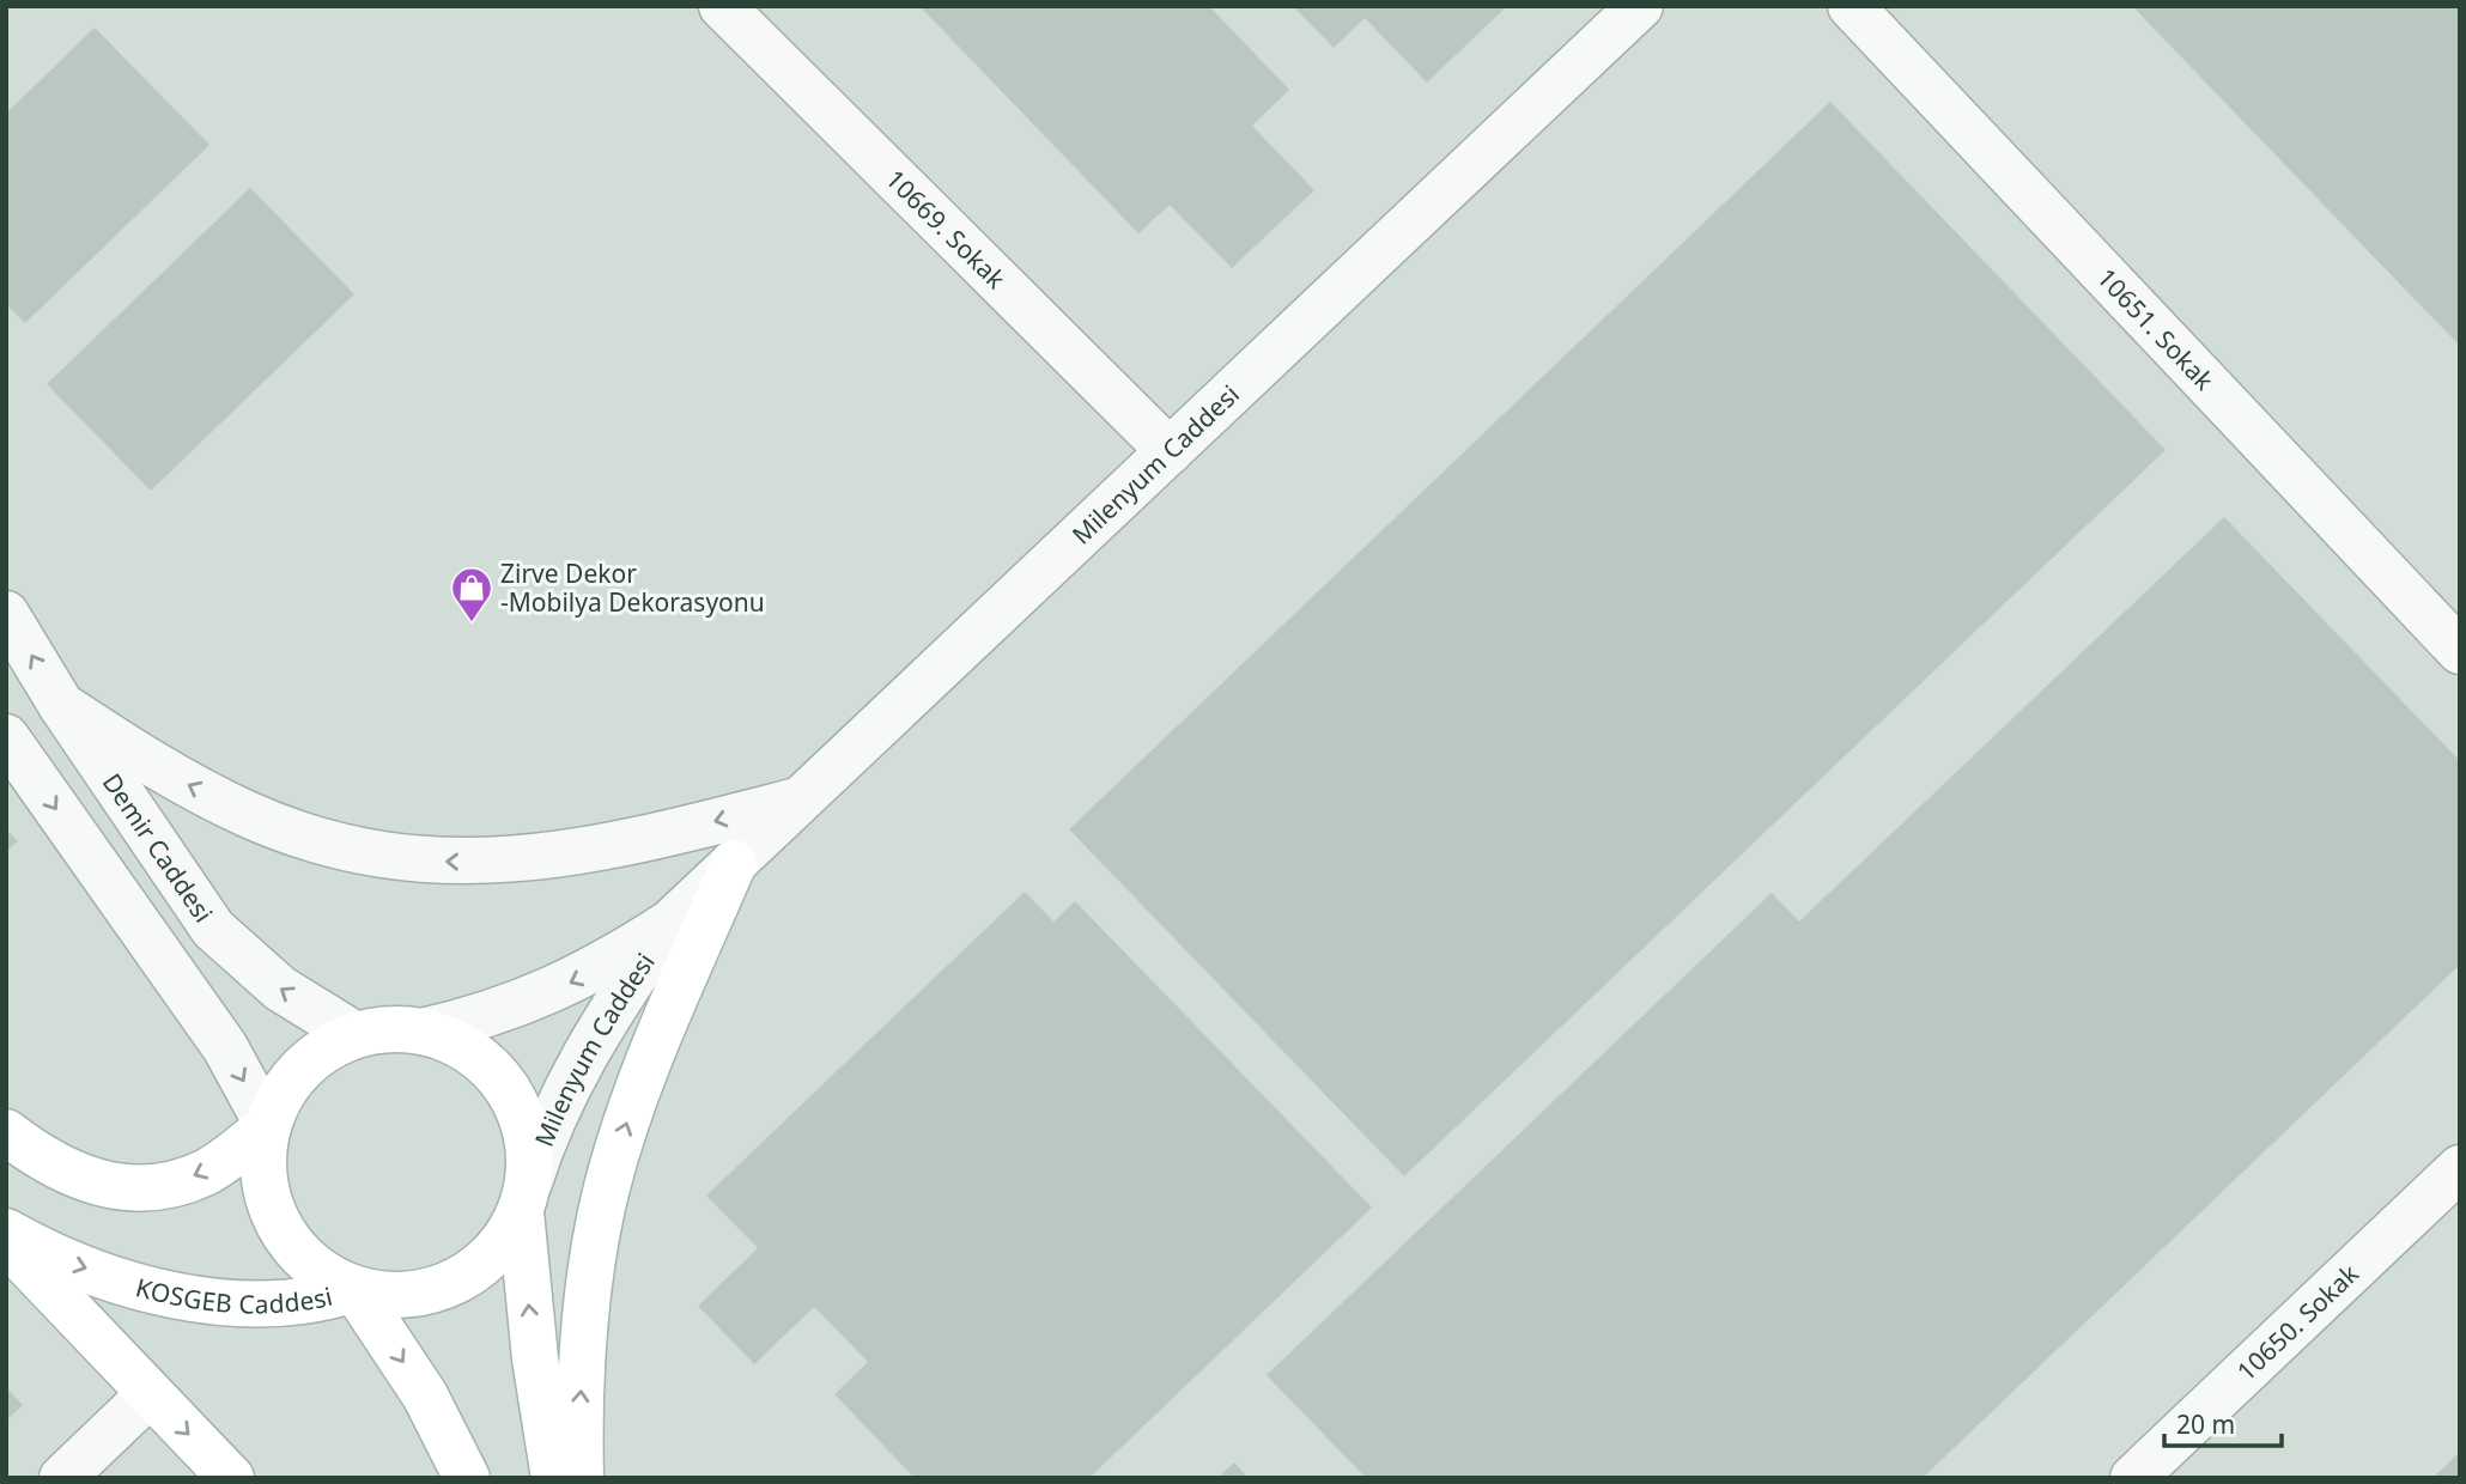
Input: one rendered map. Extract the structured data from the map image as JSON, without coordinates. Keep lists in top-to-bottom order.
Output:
{
  "streets": {
    "main road": ["KOSGEB Caddesi"],
    "street": [
      "10669. Sokak",
      "10651. Sokak",
      "Milenyum Caddesi",
      "Demir Caddesi",
      "10650. Sokak"
    ]
  },
  "crossings": [
    ["10669. Sokak", "Milenyum Caddesi"],
    ["Milenyum Caddesi", "Demir Caddesi"],
    ["Milenyum Caddesi", "KOSGEB Caddesi"],
    ["Demir Caddesi", "KOSGEB Caddesi"]
  ],
  "places": {
    "shop": ["Zirve Dekor -Mobilya Dekorasyonu"]
  },
  "scale_bar": "20 m"
}
